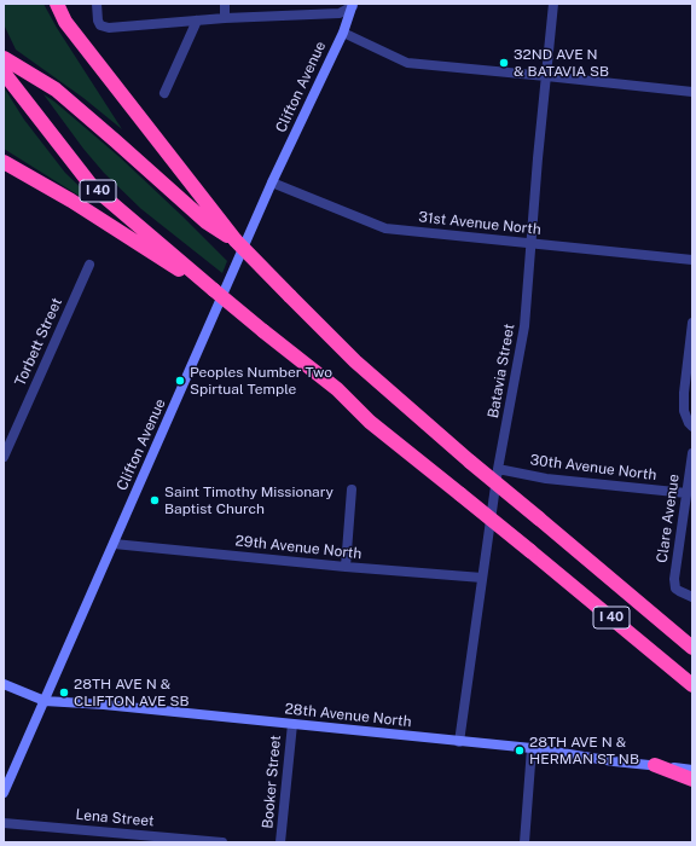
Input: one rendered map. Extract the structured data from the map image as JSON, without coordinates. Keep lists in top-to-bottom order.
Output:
{
  "streets": {
    "highway": ["I 40"],
    "street": [
      "Clifton Avenue",
      "31st Avenue North",
      "Torbett Street",
      "Batavia Street",
      "30th Avenue North",
      "Clare Avenue",
      "29th Avenue North",
      "28th Avenue North",
      "Booker Street",
      "Lena Street"
    ]
  },
  "crossings": [
    ["Clifton Avenue", "31st Avenue North"],
    ["Clifton Avenue", "29th Avenue North"],
    ["Clifton Avenue", "28th Avenue North"],
    ["31st Avenue North", "Batavia Street"],
    ["Batavia Street", "30th Avenue North"],
    ["Batavia Street", "29th Avenue North"],
    ["Batavia Street", "28th Avenue North"],
    ["30th Avenue North", "Clare Avenue"],
    ["28th Avenue North", "Booker Street"]
  ],
  "places": [
    "32ND AVE N & BATAVIA SB",
    "Peoples Number Two Spirtual Temple",
    "Saint Timothy Missionary Baptist Church",
    "28TH AVE N & CLIFTON AVE SB",
    "28TH AVE N & HERMAN ST NB"
  ]
}
